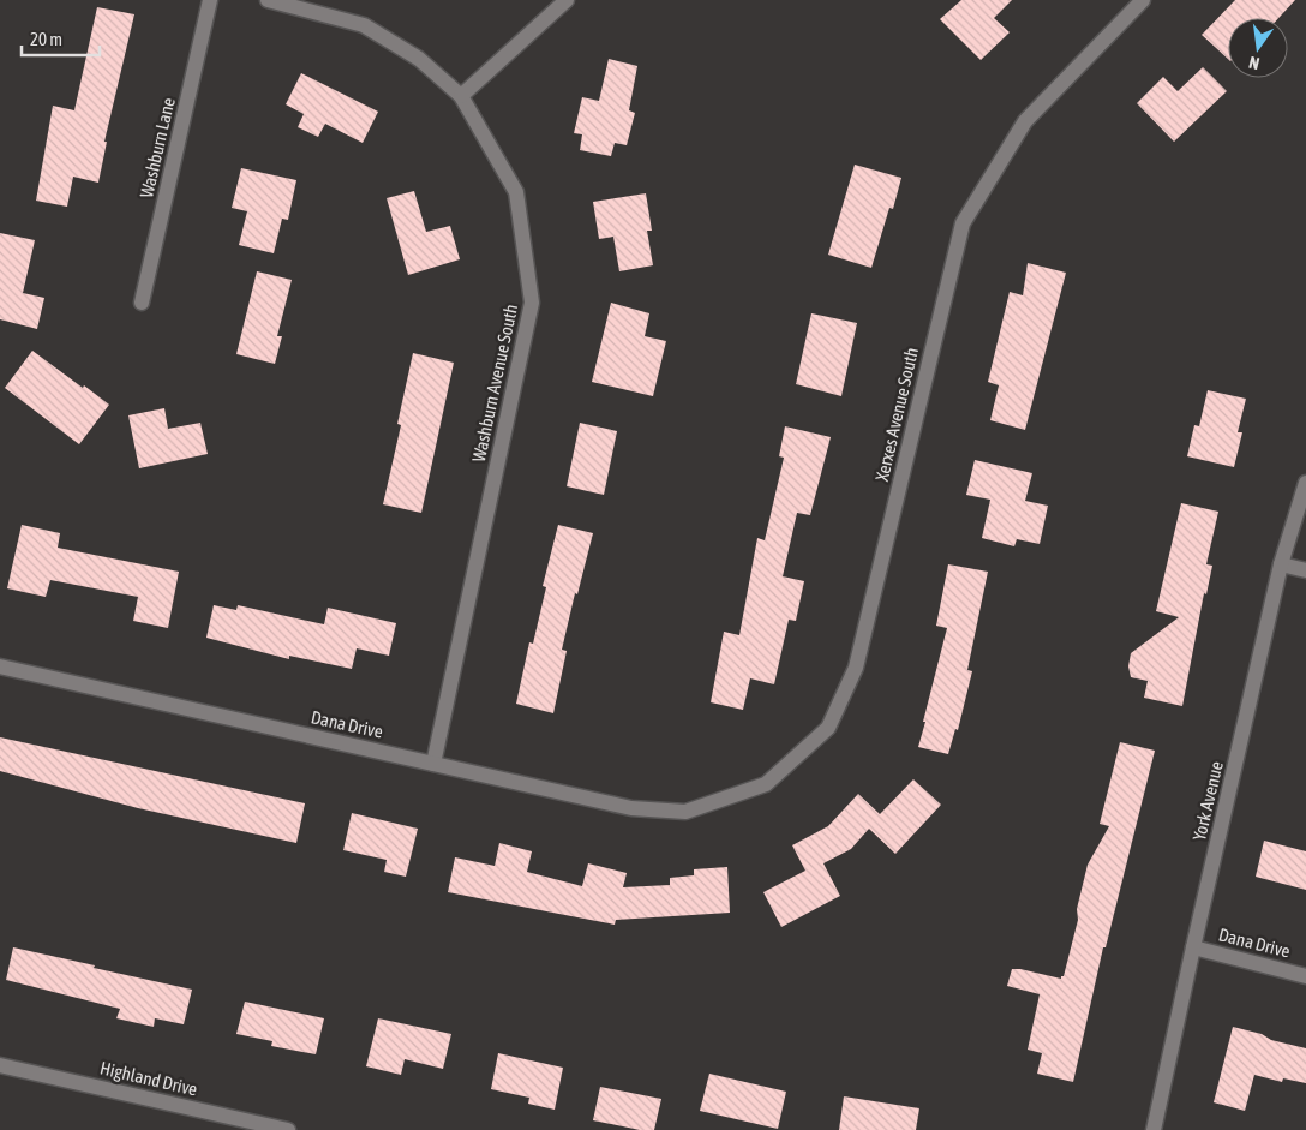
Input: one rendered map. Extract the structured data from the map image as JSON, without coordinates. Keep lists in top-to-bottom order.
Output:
{
  "streets": {
    "street": [
      "Washburn Lane",
      "Washburn Avenue South",
      "Xerxes Avenue South",
      "Dana Drive",
      "York Avenue",
      "Highland Drive"
    ]
  },
  "crossings": [
    ["Washburn Avenue South", "Dana Drive"],
    ["Xerxes Avenue South", "Dana Drive"],
    ["Dana Drive", "York Avenue"]
  ],
  "scale_bar": "20 m",
  "north": "bottom"
}
